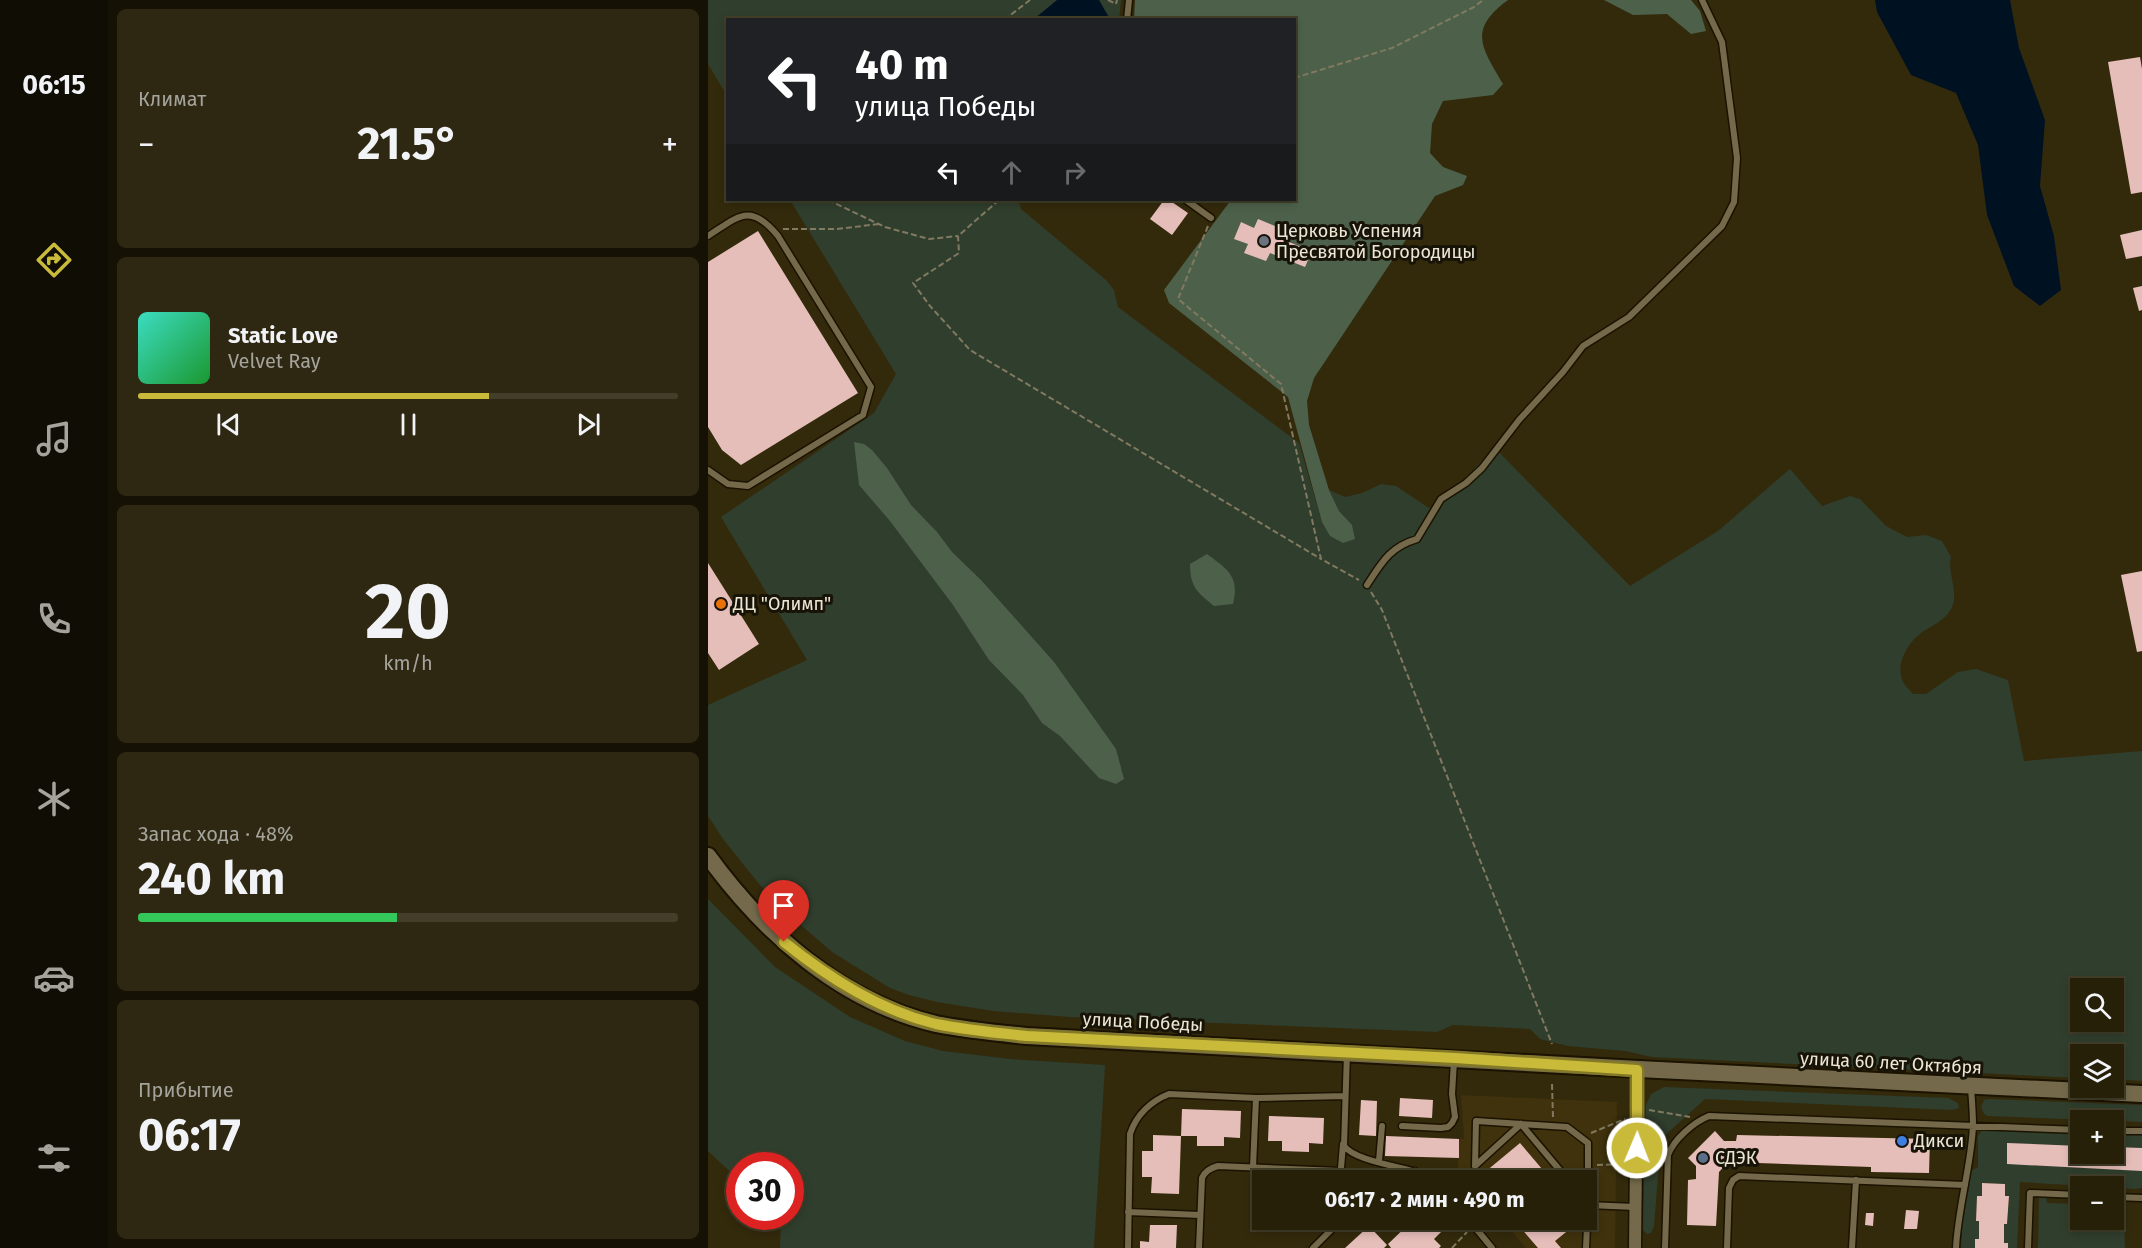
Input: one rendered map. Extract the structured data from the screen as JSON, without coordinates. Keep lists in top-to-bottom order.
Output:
{
  "streets": {
    "street": ["улица Победы", "улица 60 лет Октября"]
  },
  "crossings": [
    ["улица Победы", "улица 60 лет Октября"]
  ],
  "places": [
    "Церковь Успения Пресвятой Богородицы",
    "ДЦ \"Олимп\"",
    "Дикси",
    "СДЭК"
  ],
  "page": {
    "tabs": "06:15",
    "tile": [
      "Климат",
      ["20", "km/h"],
      ["Запас хода · 48%", "240 km"],
      ["Прибытие", "06:17"]
    ],
    "turn": ["40 m", "улица Победы"],
    "heat": ["−", "21.5°", "+"],
    "song": ["Static Love", "Velvet Ray"],
    "map_buttons": ["+", "−"],
    "limit": "30",
    "trip": "06:17 · 2 мин · 490 m"
  }
}
